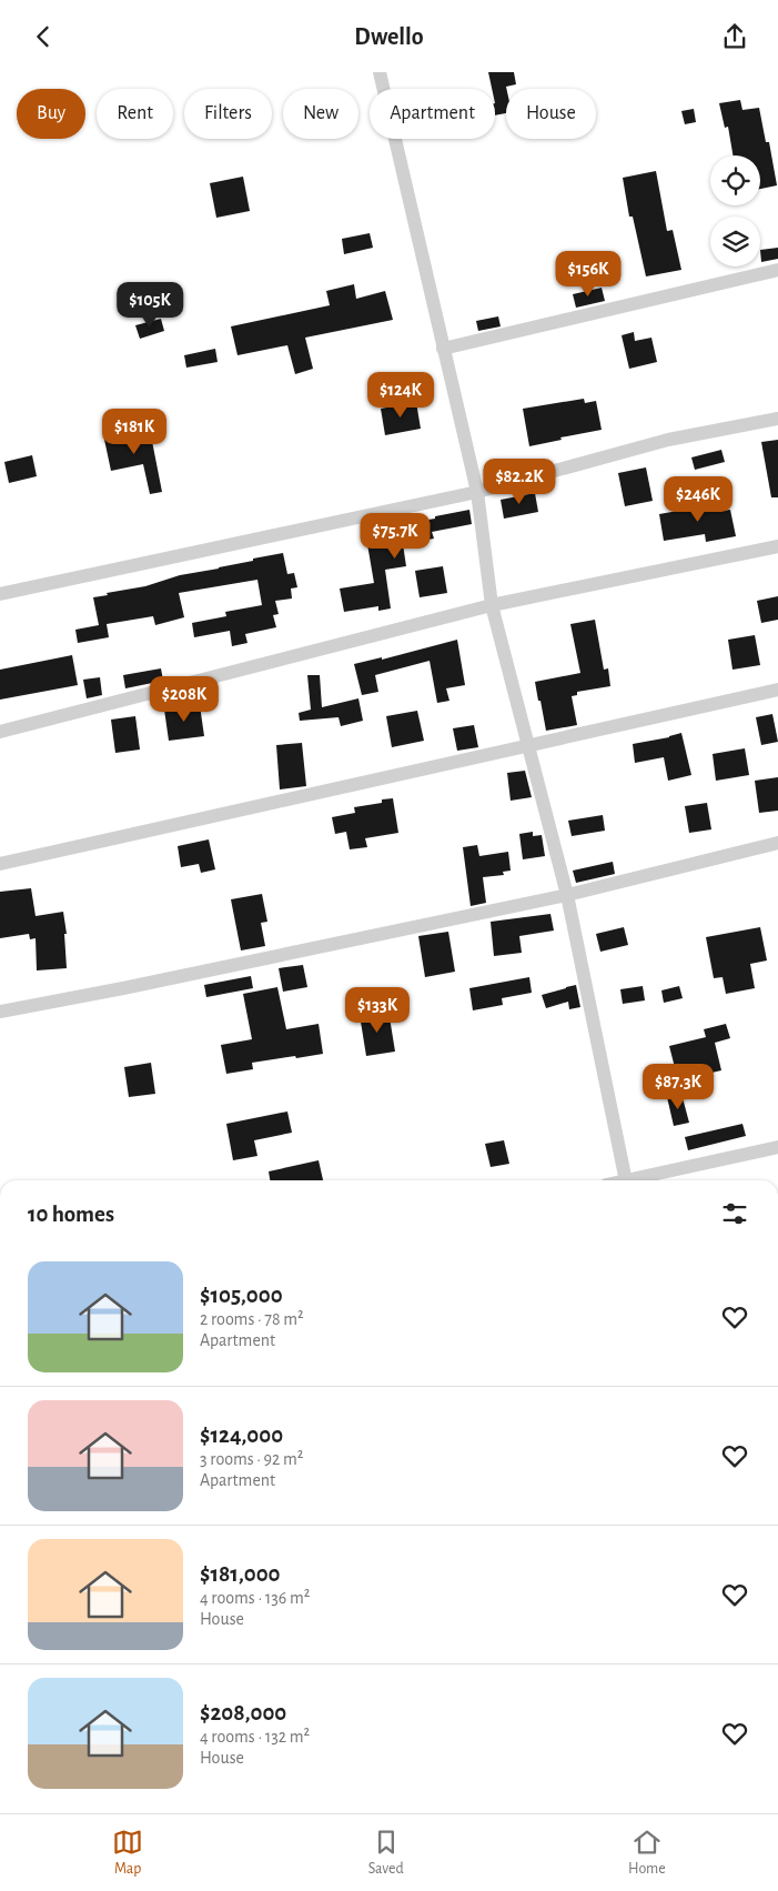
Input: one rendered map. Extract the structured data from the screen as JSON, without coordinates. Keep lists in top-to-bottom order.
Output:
{
  "page": {
    "header": "Dwello",
    "chip": [
      "Buy",
      "Rent",
      "Filters",
      "New",
      "Apartment",
      "House"
    ],
    "price": [
      "$156K",
      "$105K",
      "$124K",
      "$181K",
      "$82.2K",
      "$246K",
      "$75.7K",
      "$208K",
      "$133K",
      "$87.3K"
    ],
    "heading": "10 homes",
    "list": [
      {
        "name": "$105,000",
        "note": "2 rooms · 78 m² · Apartment"
      },
      {
        "name": "$124,000",
        "note": "3 rooms · 92 m² · Apartment"
      },
      {
        "name": "$181,000",
        "note": "4 rooms · 136 m² · House"
      },
      {
        "name": "$208,000",
        "note": "4 rooms · 132 m² · House"
      }
    ],
    "tabs": ["Map", "Saved", "Home"]
  }
}
